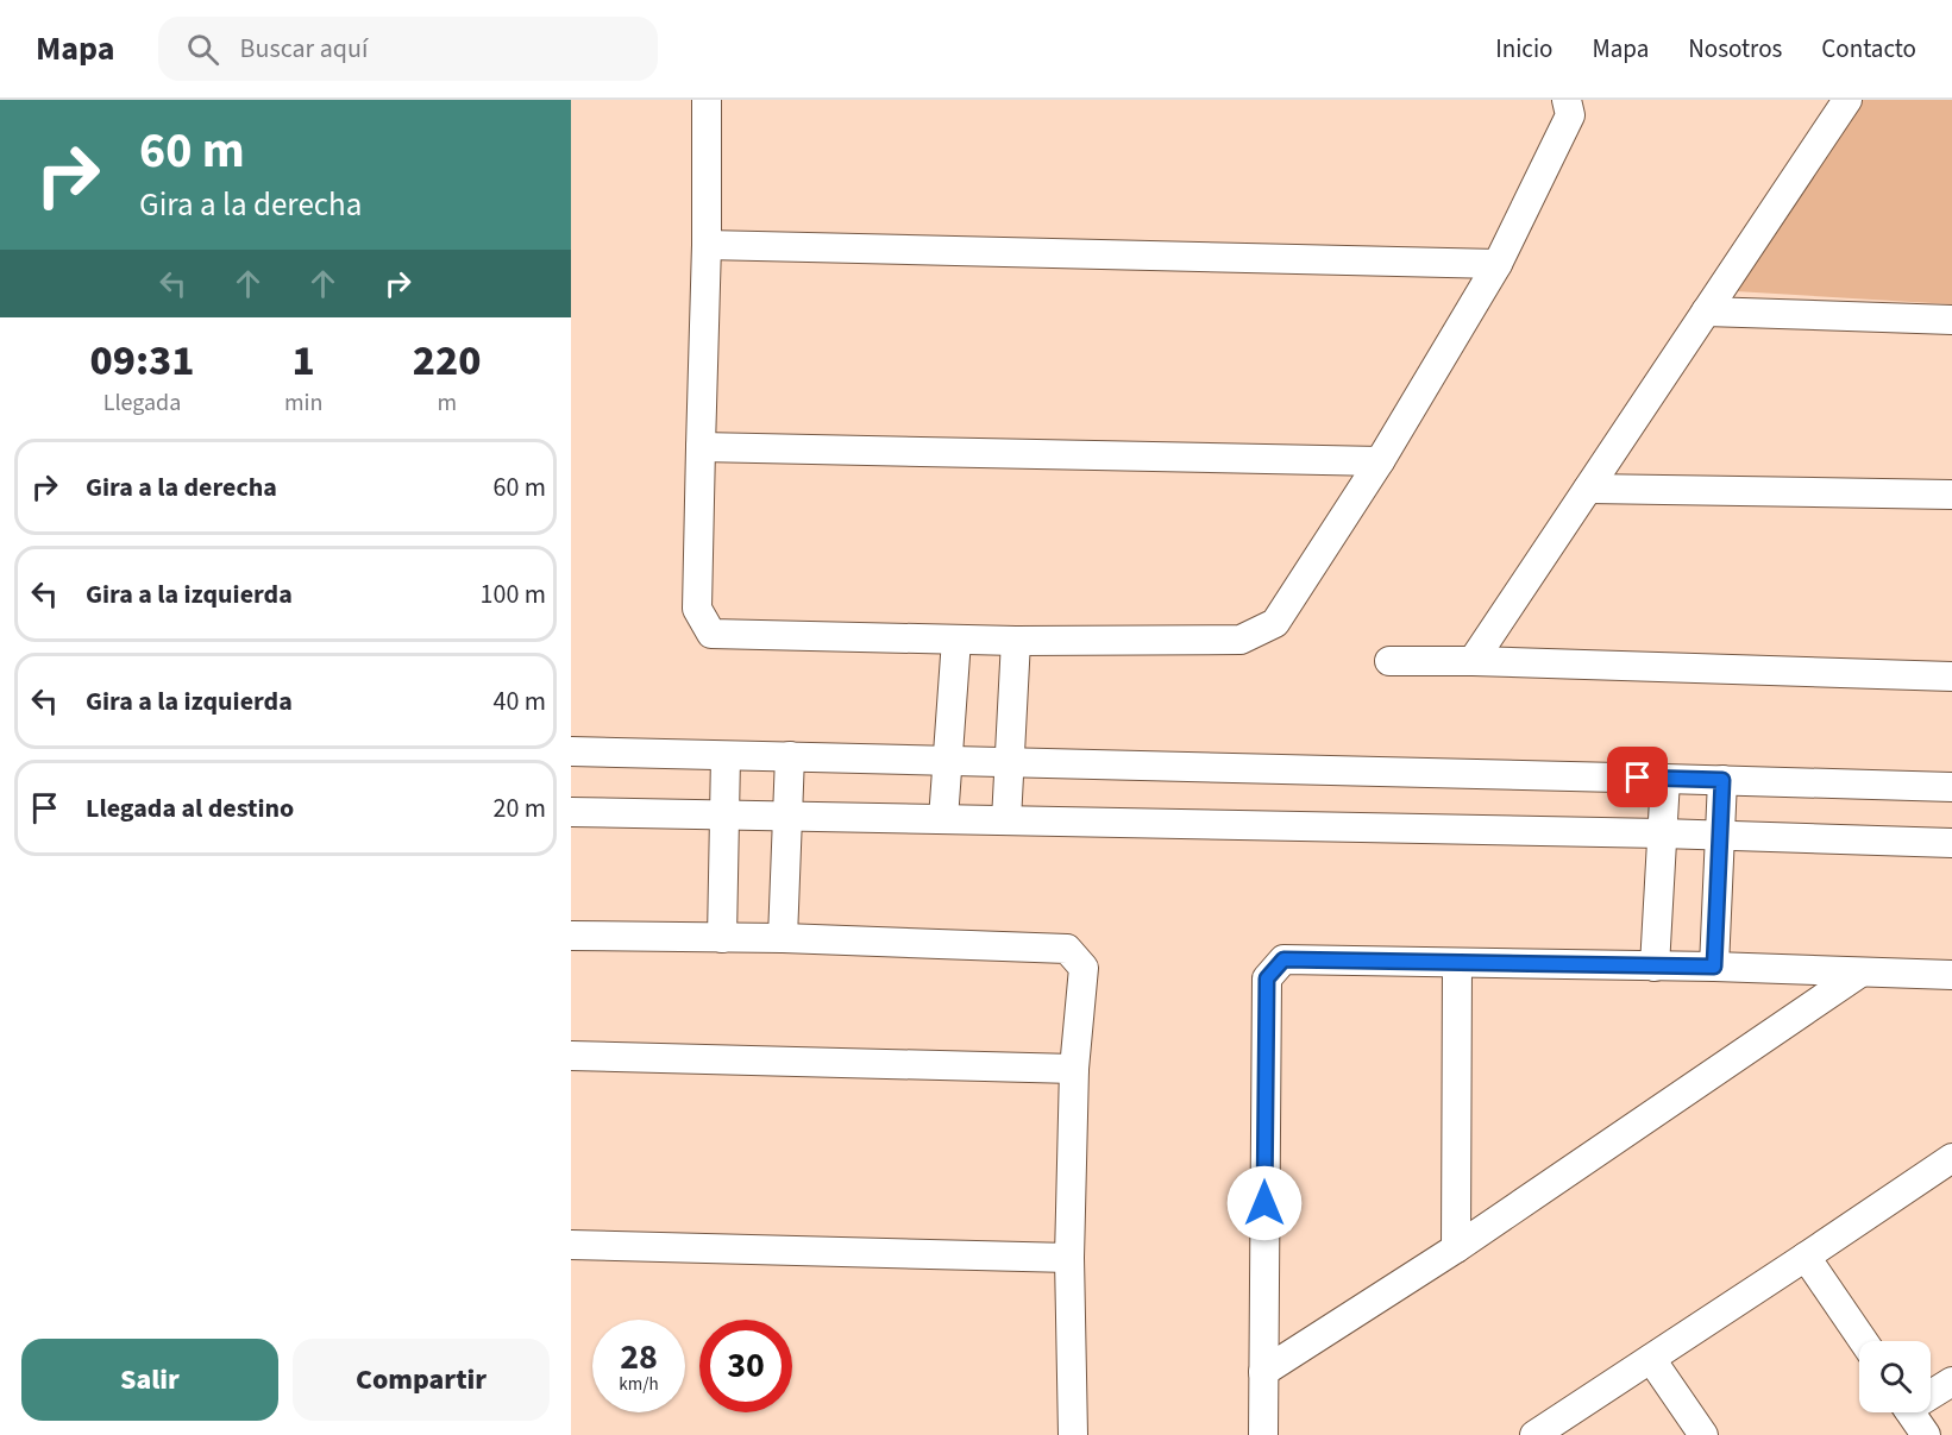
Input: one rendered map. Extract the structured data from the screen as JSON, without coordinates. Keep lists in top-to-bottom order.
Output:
{
  "page": {
    "header": "Mapa",
    "search": "Buscar aquí",
    "nav": [
      "Inicio",
      "Mapa",
      "Nosotros",
      "Contacto"
    ],
    "turn": ["60 m", "Gira a la derecha"],
    "eta": [
      "09:31",
      "Llegada",
      "1",
      "min",
      "220",
      "m"
    ],
    "list": [
      {
        "name": "Gira a la derecha",
        "value": "60 m"
      },
      {
        "name": "Gira a la izquierda",
        "value": "100 m"
      },
      {
        "name": "Gira a la izquierda",
        "value": "40 m"
      },
      {
        "name": "Llegada al destino",
        "value": "20 m"
      }
    ],
    "speed": "28 km/h",
    "limit": "30",
    "buttons": ["Salir", "Compartir"]
  }
}
